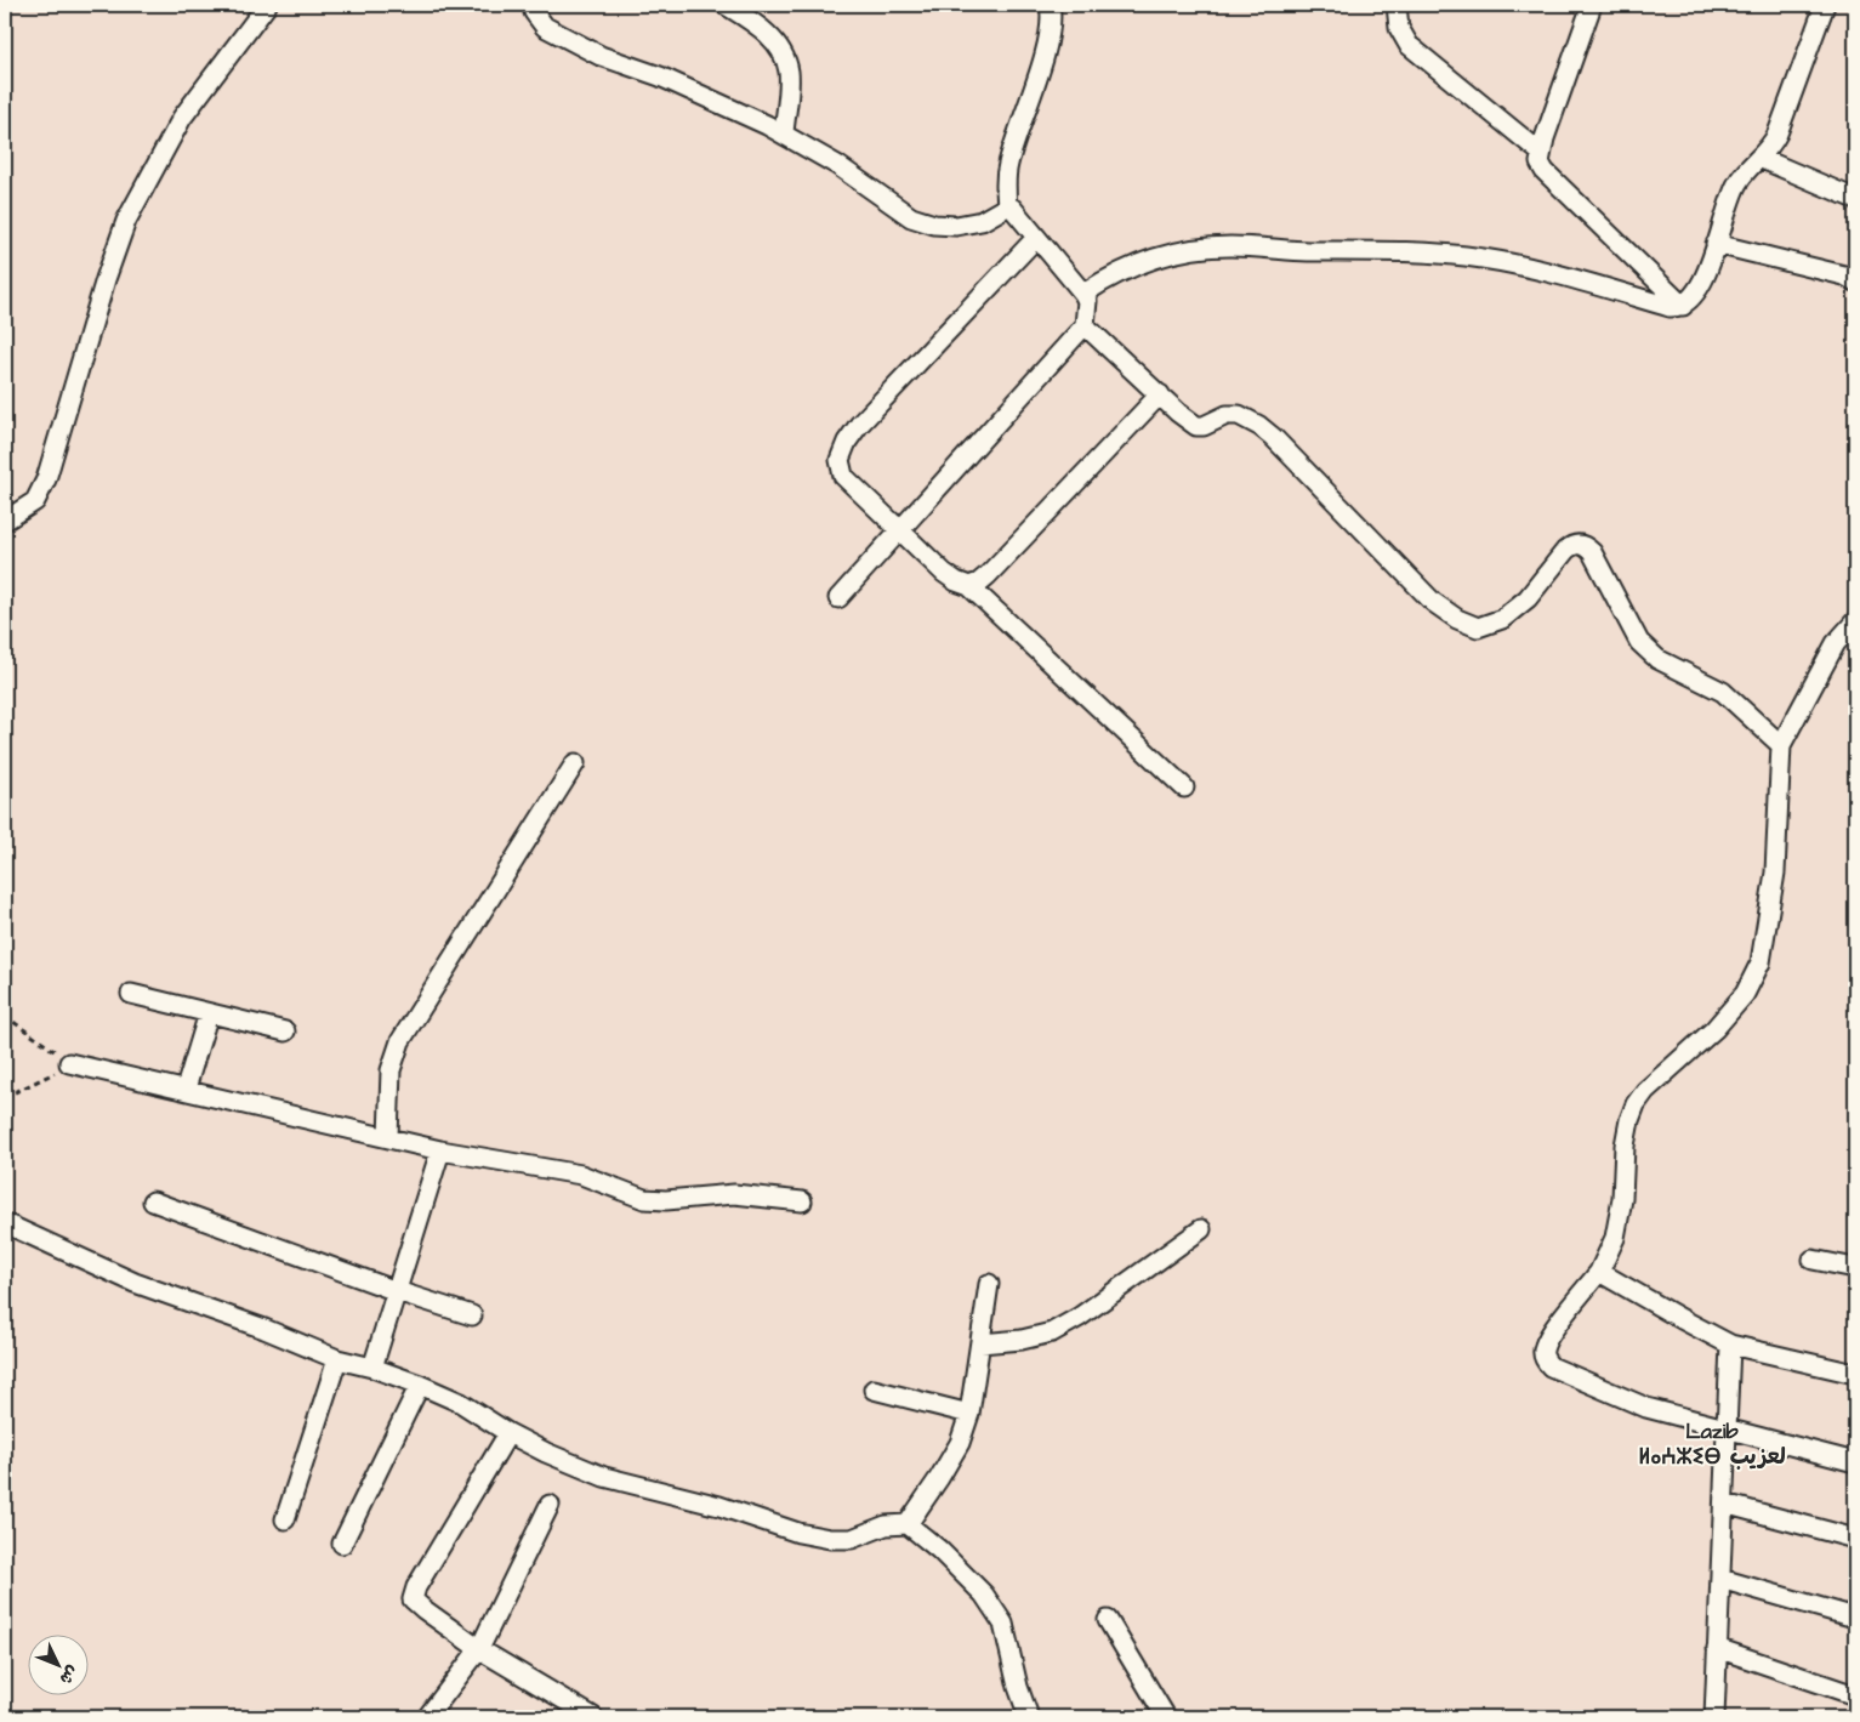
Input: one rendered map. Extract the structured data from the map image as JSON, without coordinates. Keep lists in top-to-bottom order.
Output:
{
  "districts": ["Lazib ⵍⴰⵄⵣⵉⴱ لعزيب"],
  "north": "bottom right"
}
